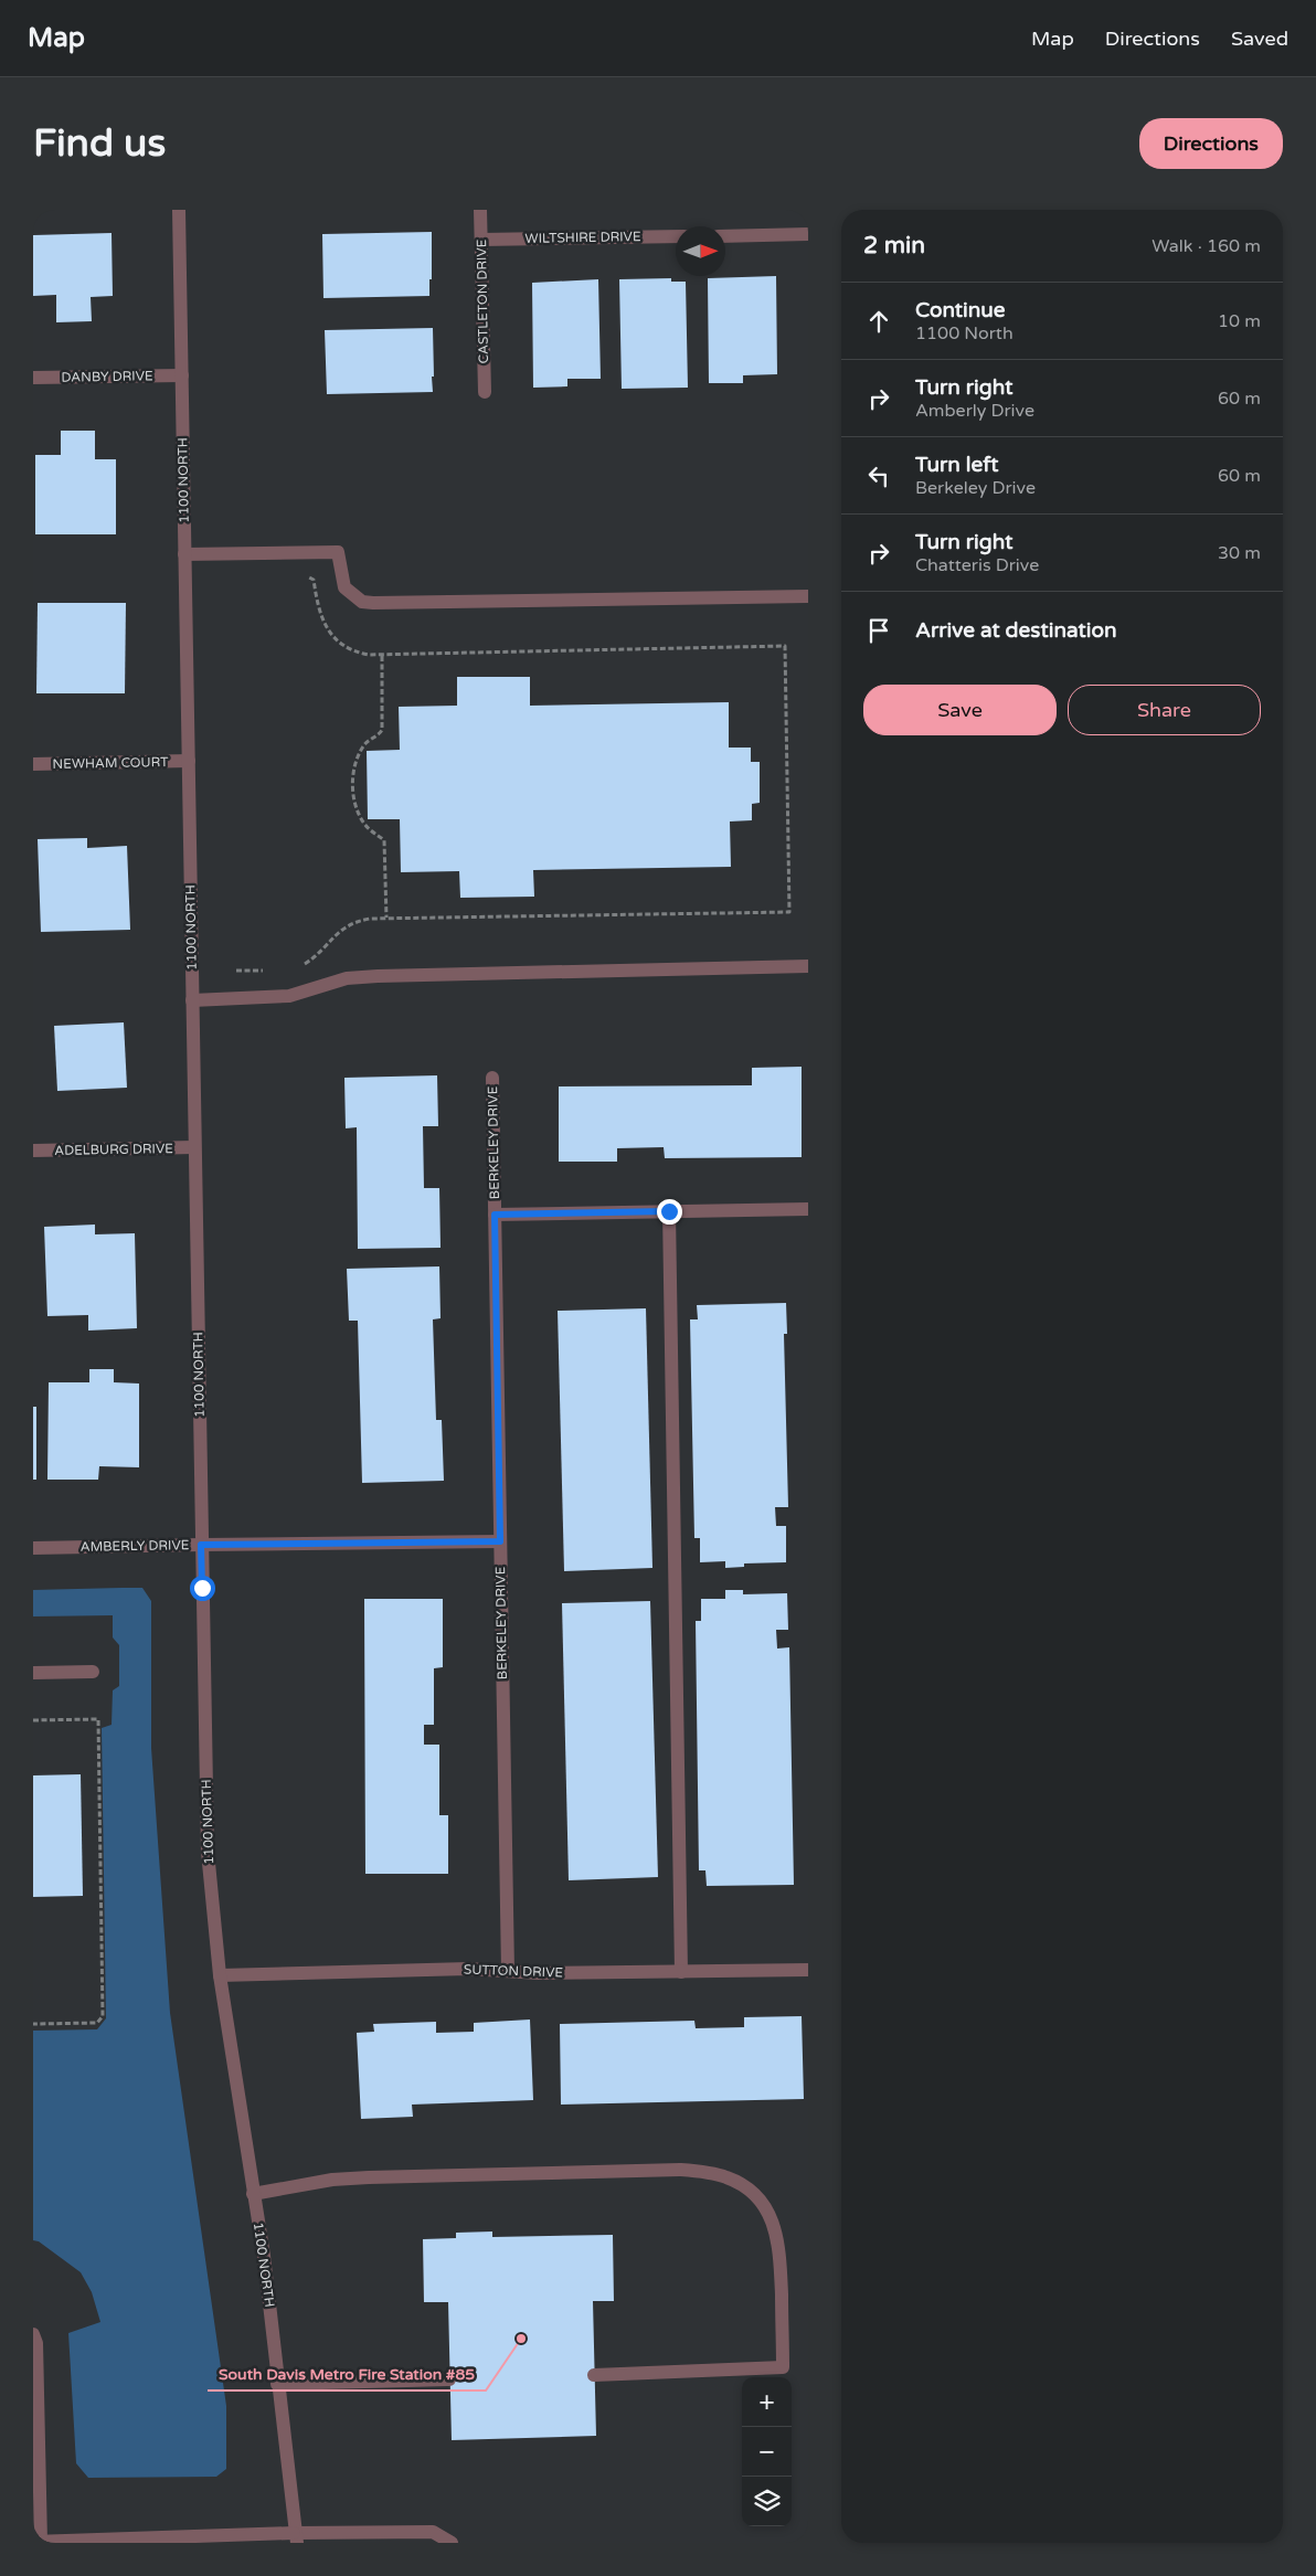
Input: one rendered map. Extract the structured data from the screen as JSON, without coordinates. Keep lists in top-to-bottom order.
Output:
{
  "streets": {
    "street": [
      "WILTSHIRE DRIVE",
      "CASTLETON DRIVE",
      "DANBY DRIVE",
      "1100 NORTH",
      "NEWHAM COURT",
      "BERKELEY DRIVE",
      "ADELBURG DRIVE",
      "AMBERLY DRIVE",
      "SUTTON DRIVE"
    ]
  },
  "crossings": [
    ["WILTSHIRE DRIVE", "CASTLETON DRIVE"],
    ["DANBY DRIVE", "1100 NORTH"],
    ["1100 NORTH", "NEWHAM COURT"],
    ["1100 NORTH", "ADELBURG DRIVE"],
    ["1100 NORTH", "AMBERLY DRIVE"],
    ["1100 NORTH", "SUTTON DRIVE"],
    ["BERKELEY DRIVE", "AMBERLY DRIVE"],
    ["BERKELEY DRIVE", "SUTTON DRIVE"]
  ],
  "places": ["South Davis Metro Fire Station #85"],
  "north": "right",
  "page": {
    "header": "Map",
    "nav": ["Map", "Directions", "Saved"],
    "buttons": [
      "Directions",
      ["Save", "Share"]
    ],
    "title": "Find us",
    "heading": ["2 min", "Walk · 160 m"],
    "list": [
      ["Continue", "1100 North", "10 m"],
      ["Turn right", "Amberly Drive", "60 m"],
      ["Turn left", "Berkeley Drive", "60 m"],
      ["Turn right", "Chatteris Drive", "30 m"],
      "Arrive at destination"
    ],
    "map_buttons": ["+", "−"]
  }
}
